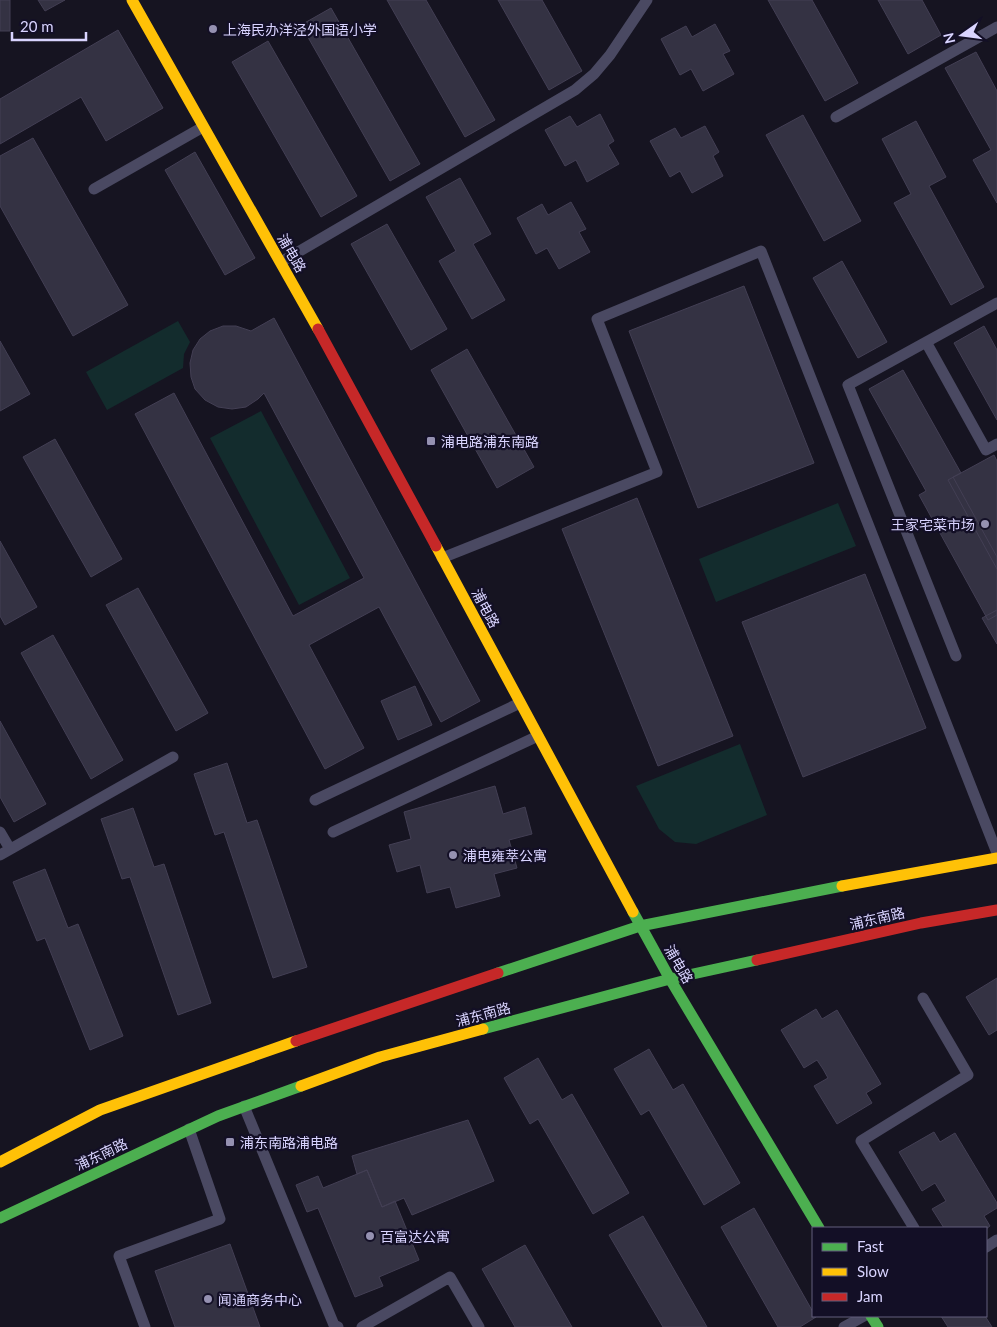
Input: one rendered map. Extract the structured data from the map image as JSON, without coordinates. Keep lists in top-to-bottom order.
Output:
{
  "streets": {
    "main road": ["浦电路", "浦东南路"]
  },
  "crossings": [
    ["浦电路", "浦东南路"]
  ],
  "places": {
    "other": [
      "上海民办洋泾外国语小学",
      "王家宅菜市场",
      "浦电雍萃公寓",
      "百富达公寓",
      "闻通商务中心"
    ],
    "transit": ["浦电路浦东南路", "浦东南路浦电路"]
  },
  "legend": ["Fast", "Slow", "Jam"],
  "scale_bar": "20 m",
  "north": "left"
}
